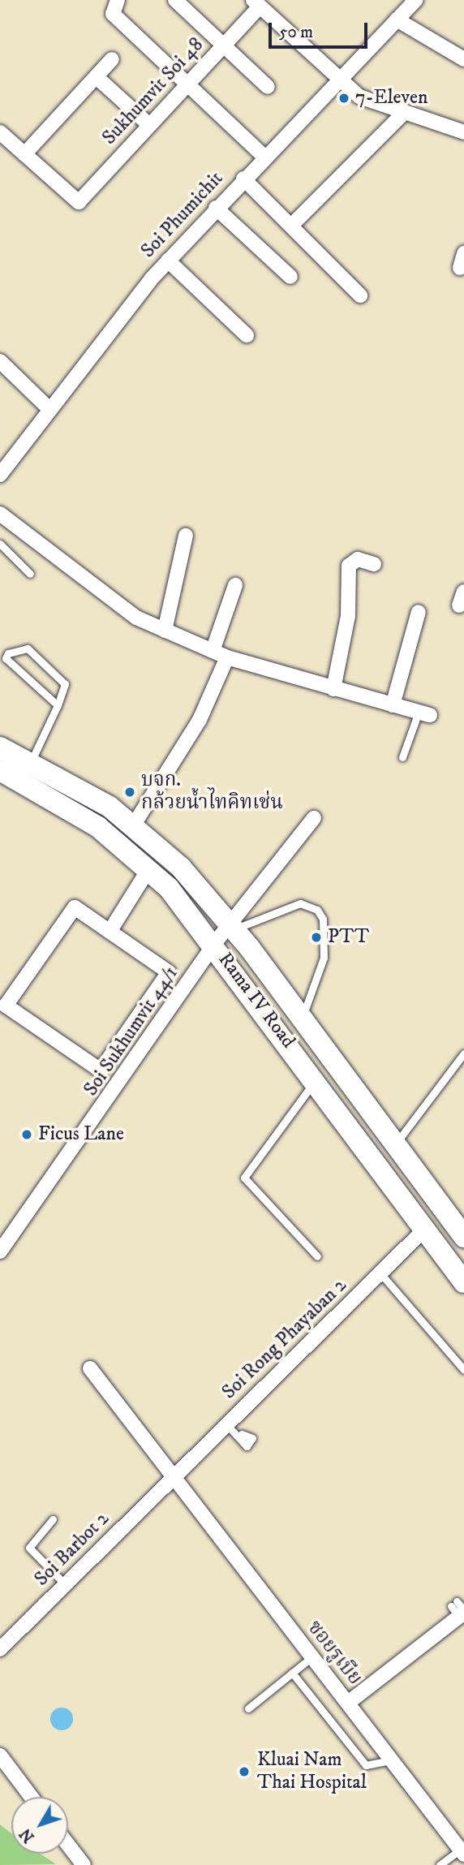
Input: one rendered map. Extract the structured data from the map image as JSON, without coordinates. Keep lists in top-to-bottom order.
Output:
{
  "streets": {
    "main road": ["Rama IV Road"],
    "street": [
      "Sukhumvit Soi 48",
      "Soi Phumichit",
      "Soi Sukhumvit 44/1",
      "Soi Rong Phayaban 2",
      "Soi Barbot 2",
      "ซอยรูเบีย"
    ]
  },
  "crossings": [
    ["Rama IV Road", "Soi Sukhumvit 44/1"],
    ["Rama IV Road", "Soi Rong Phayaban 2"],
    ["Soi Rong Phayaban 2", "Soi Barbot 2"],
    ["Soi Rong Phayaban 2", "ซอยรูเบีย"],
    ["Soi Barbot 2", "ซอยรูเบีย"]
  ],
  "places": [
    "7-Eleven",
    "บจก. กล้วยน้ำไทคิทเช่น",
    "PTT",
    "Ficus Lane",
    "Kluai Nam Thai Hospital"
  ],
  "scale_bar": "50 m",
  "north": "bottom left"
}
